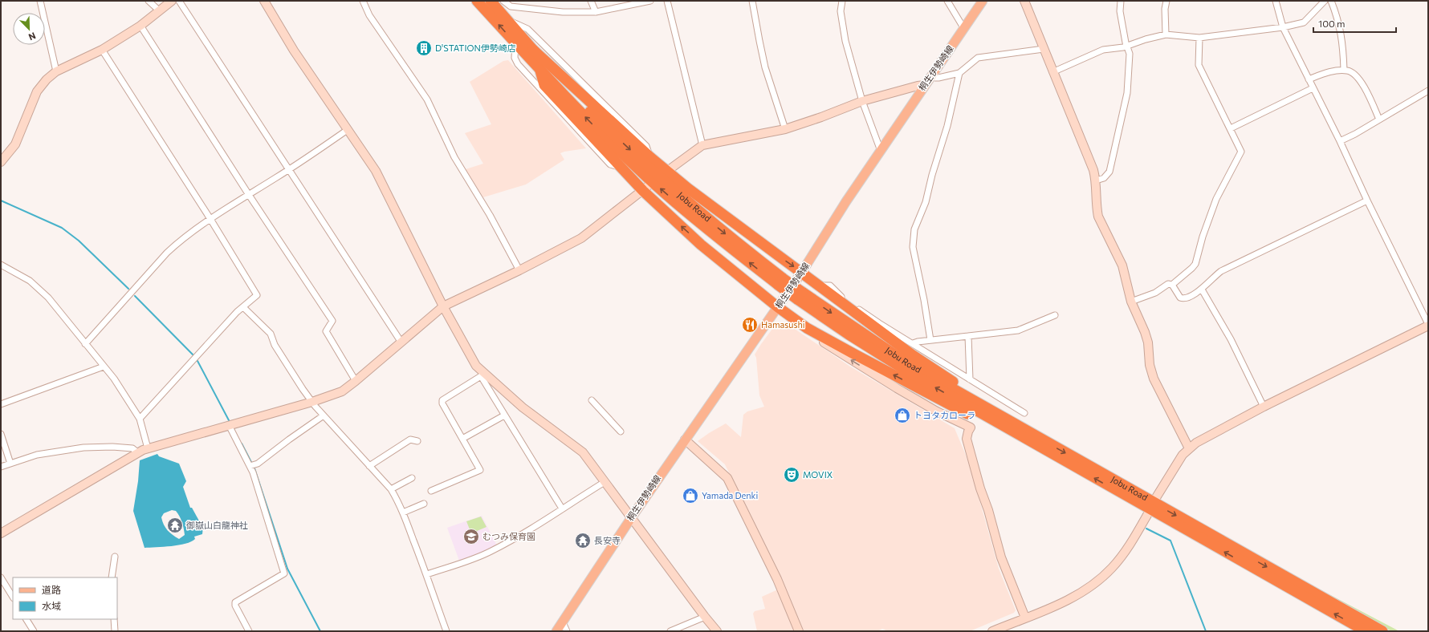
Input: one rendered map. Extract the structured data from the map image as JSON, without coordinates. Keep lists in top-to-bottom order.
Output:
{
  "streets": {
    "highway": ["Jobu Road"],
    "main road": ["桐生伊勢崎線"]
  },
  "places": {
    "building": ["D'STATION伊勢崎店"],
    "restaurant": ["Hamasushi"],
    "shop": ["トヨタカローラ", "Yamada Denki"],
    "theatre": ["MOVIX"],
    "temple": ["御嶽山白龍神社", "長安寺"],
    "school or university": ["むつみ保育園"]
  },
  "legend": ["道路", "水域"],
  "scale_bar": "100 m",
  "north": "bottom right"
}
